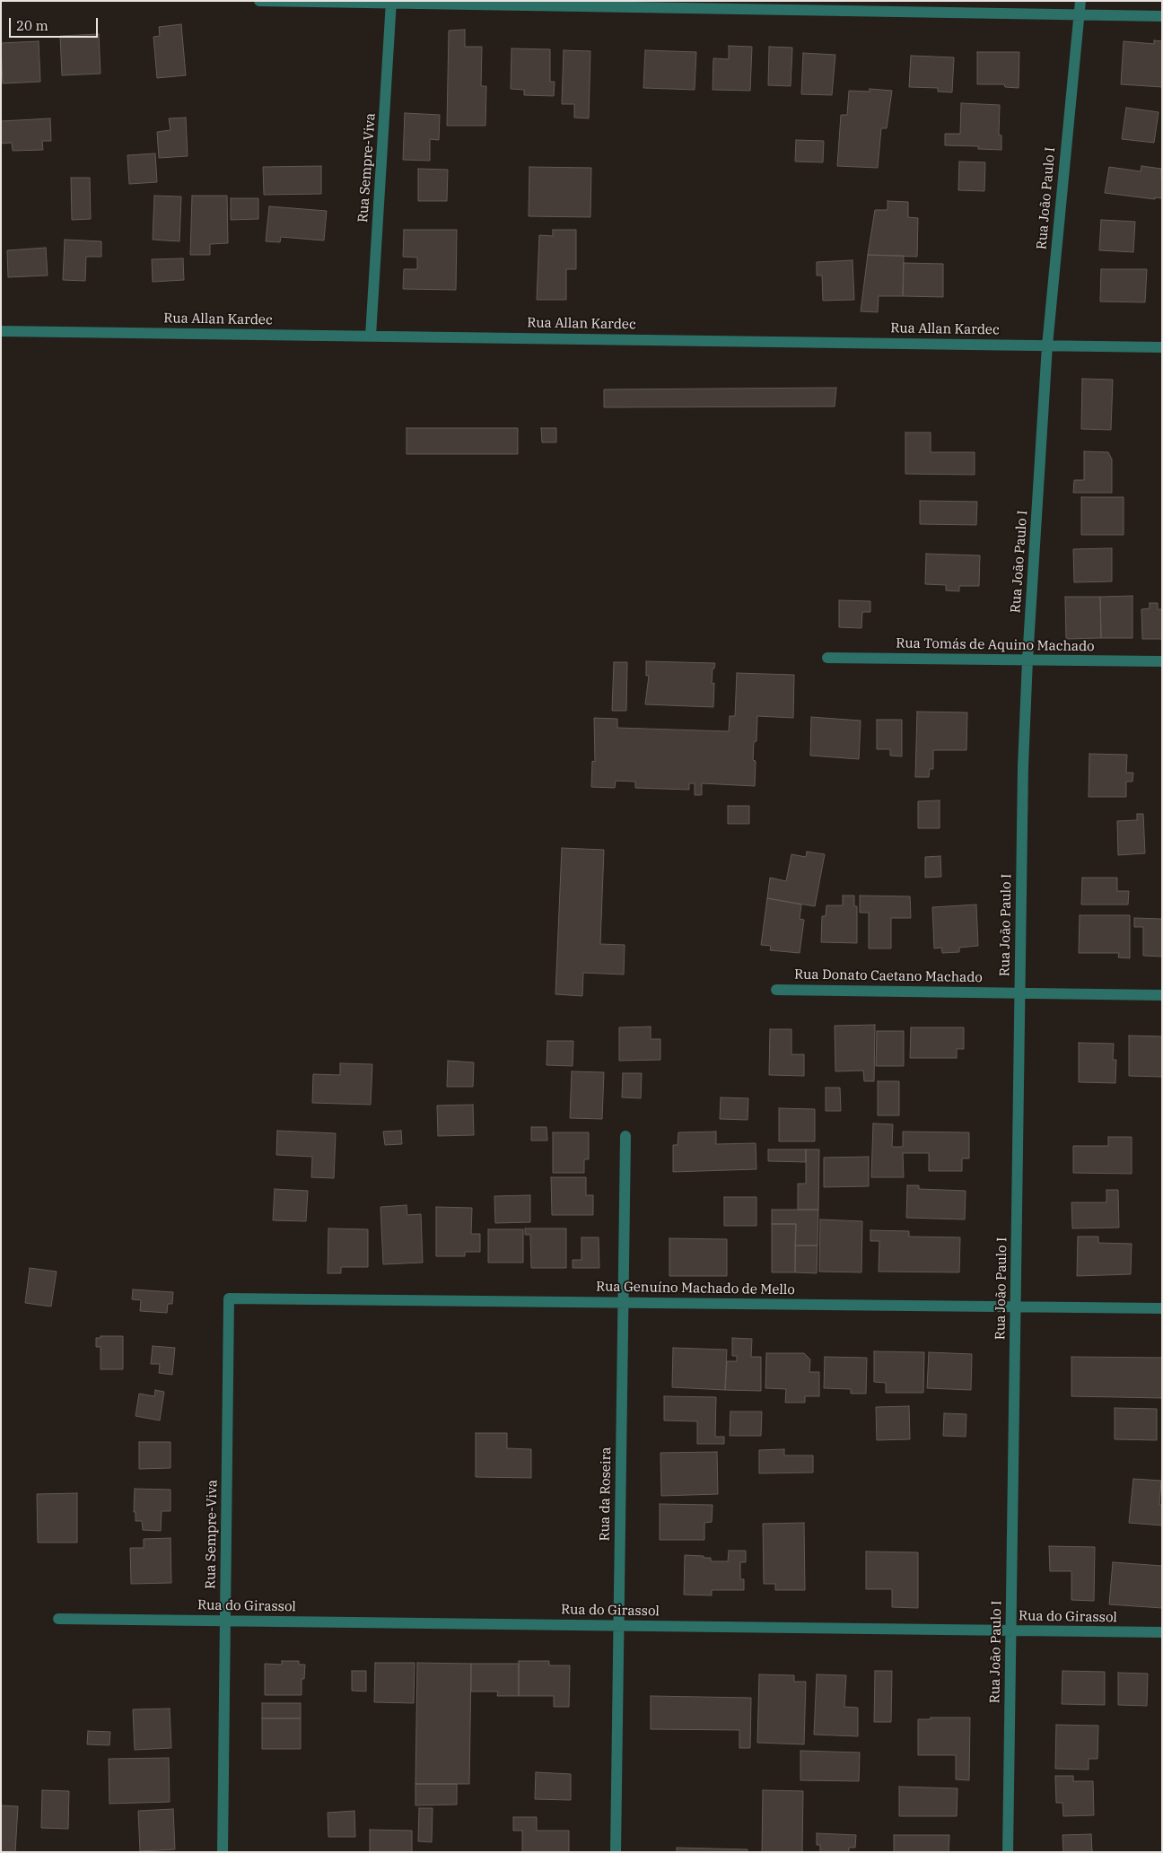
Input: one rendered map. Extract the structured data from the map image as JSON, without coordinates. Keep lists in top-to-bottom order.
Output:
{
  "streets": {
    "street": [
      "Rua Sempre-Viva",
      "Rua João Paulo I",
      "Rua Allan Kardec",
      "Rua Tomás de Aquino Machado",
      "Rua Donato Caetano Machado",
      "Rua Genuíno Machado de Mello",
      "Rua da Roseira",
      "Rua do Girassol"
    ]
  },
  "crossings": [
    ["Rua Sempre-Viva", "Rua Allan Kardec"],
    ["Rua Sempre-Viva", "Rua Genuíno Machado de Mello"],
    ["Rua Sempre-Viva", "Rua do Girassol"],
    ["Rua João Paulo I", "Rua Allan Kardec"],
    ["Rua João Paulo I", "Rua Tomás de Aquino Machado"],
    ["Rua João Paulo I", "Rua Donato Caetano Machado"],
    ["Rua João Paulo I", "Rua Genuíno Machado de Mello"],
    ["Rua João Paulo I", "Rua do Girassol"],
    ["Rua Genuíno Machado de Mello", "Rua da Roseira"],
    ["Rua da Roseira", "Rua do Girassol"]
  ],
  "scale_bar": "20 m"
}
